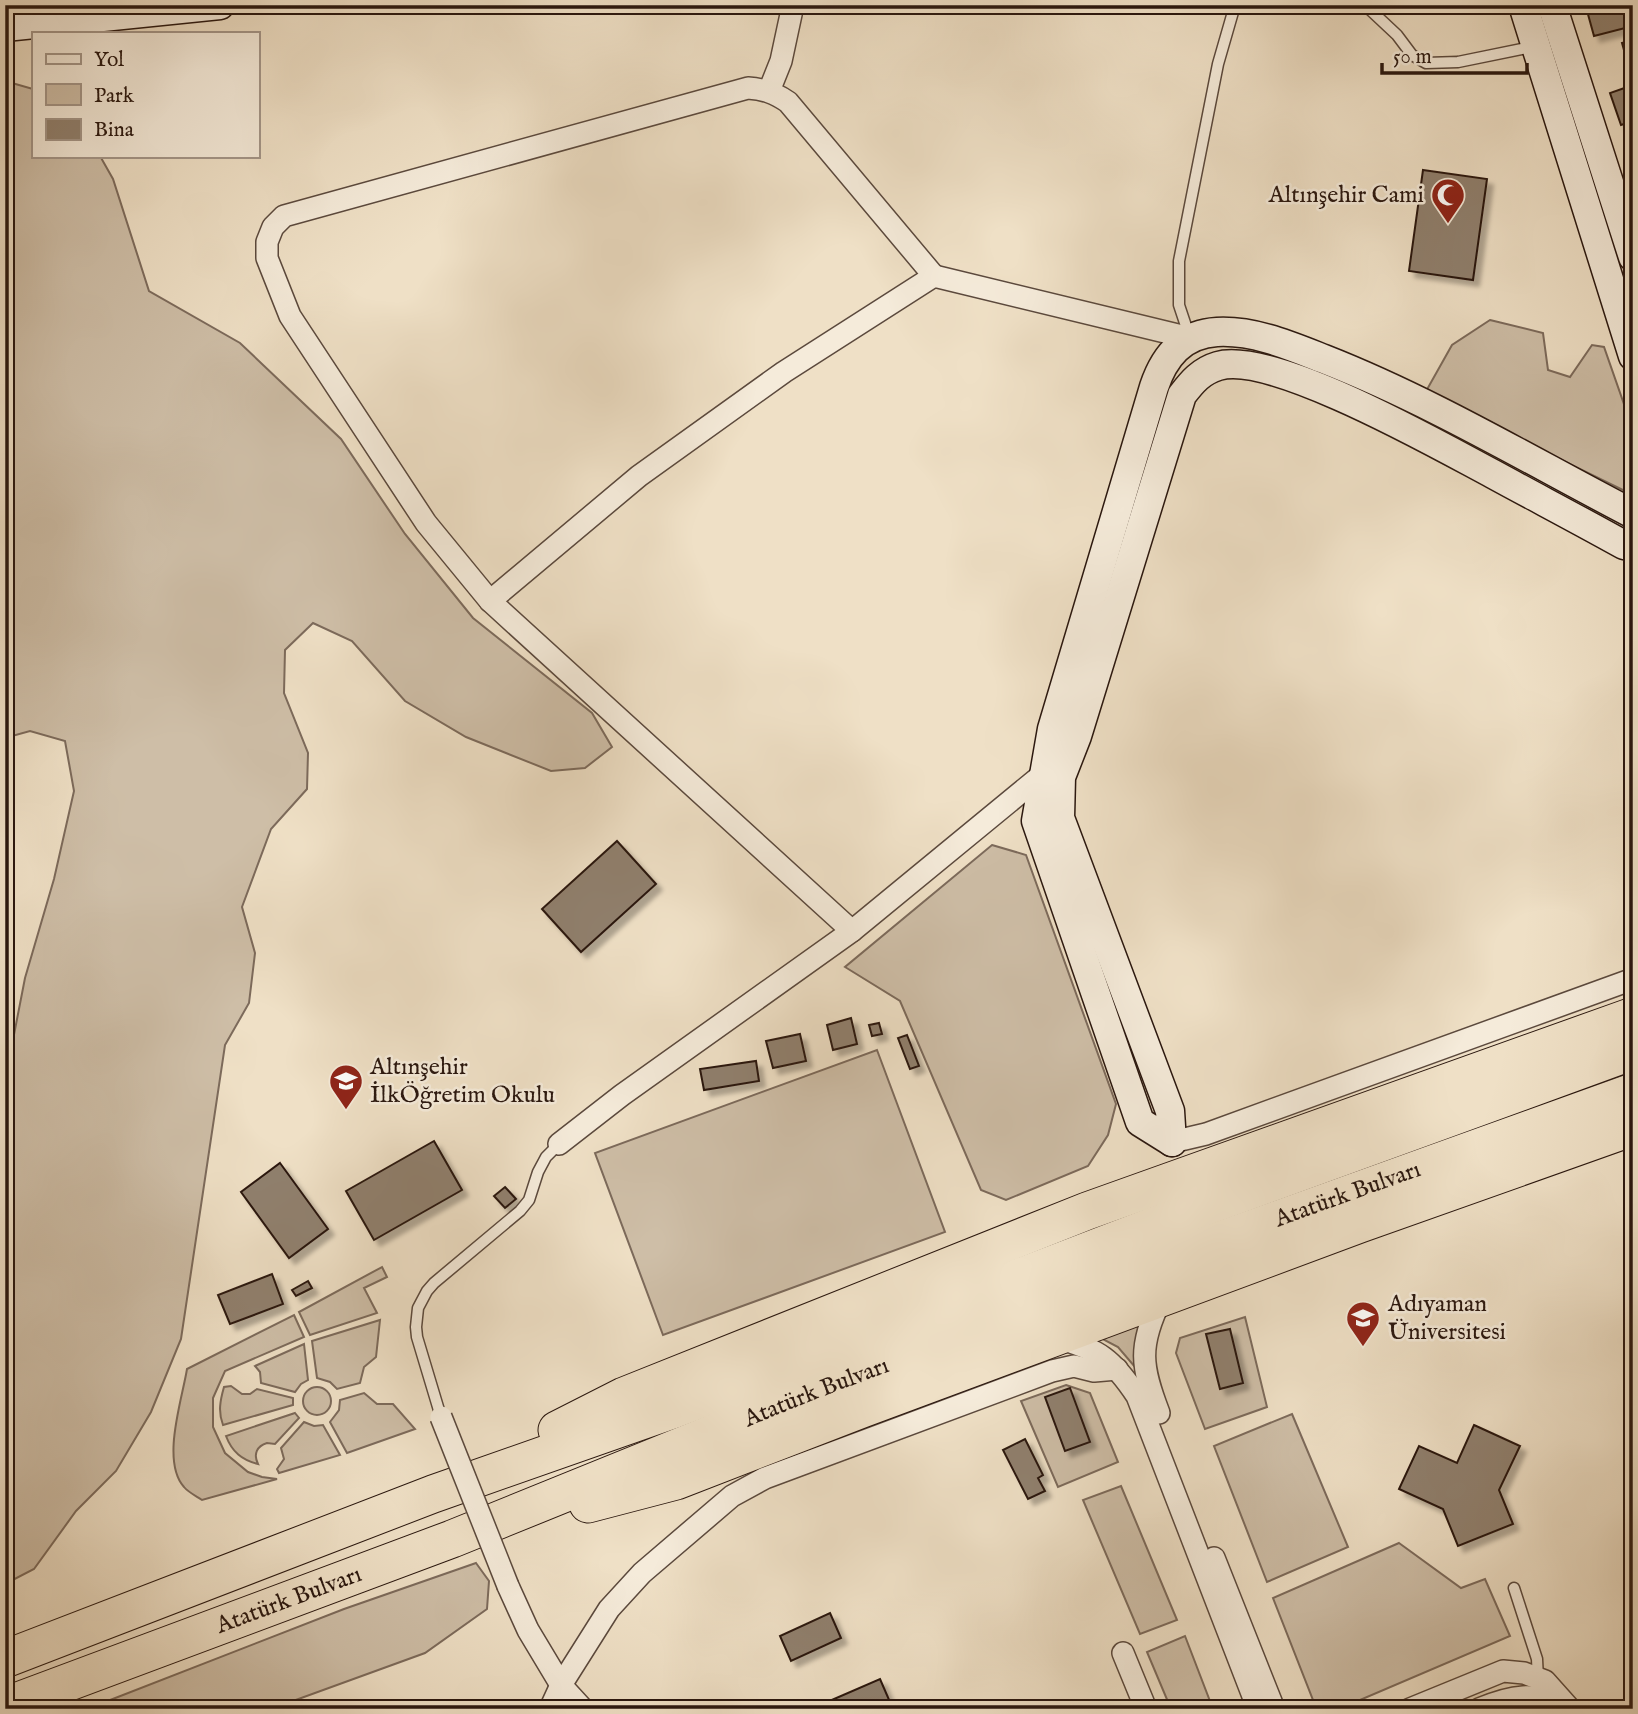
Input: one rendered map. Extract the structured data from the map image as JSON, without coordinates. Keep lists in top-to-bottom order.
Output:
{
  "streets": {
    "highway": ["Atatürk Bulvarı"]
  },
  "places": {
    "mosque": ["Altınşehir Cami"],
    "school or university": ["Altınşehir İlkÖğretim Okulu", "Adıyaman Üniversitesi"]
  },
  "legend": ["Yol", "Park", "Bina"],
  "scale_bar": "50 m"
}
